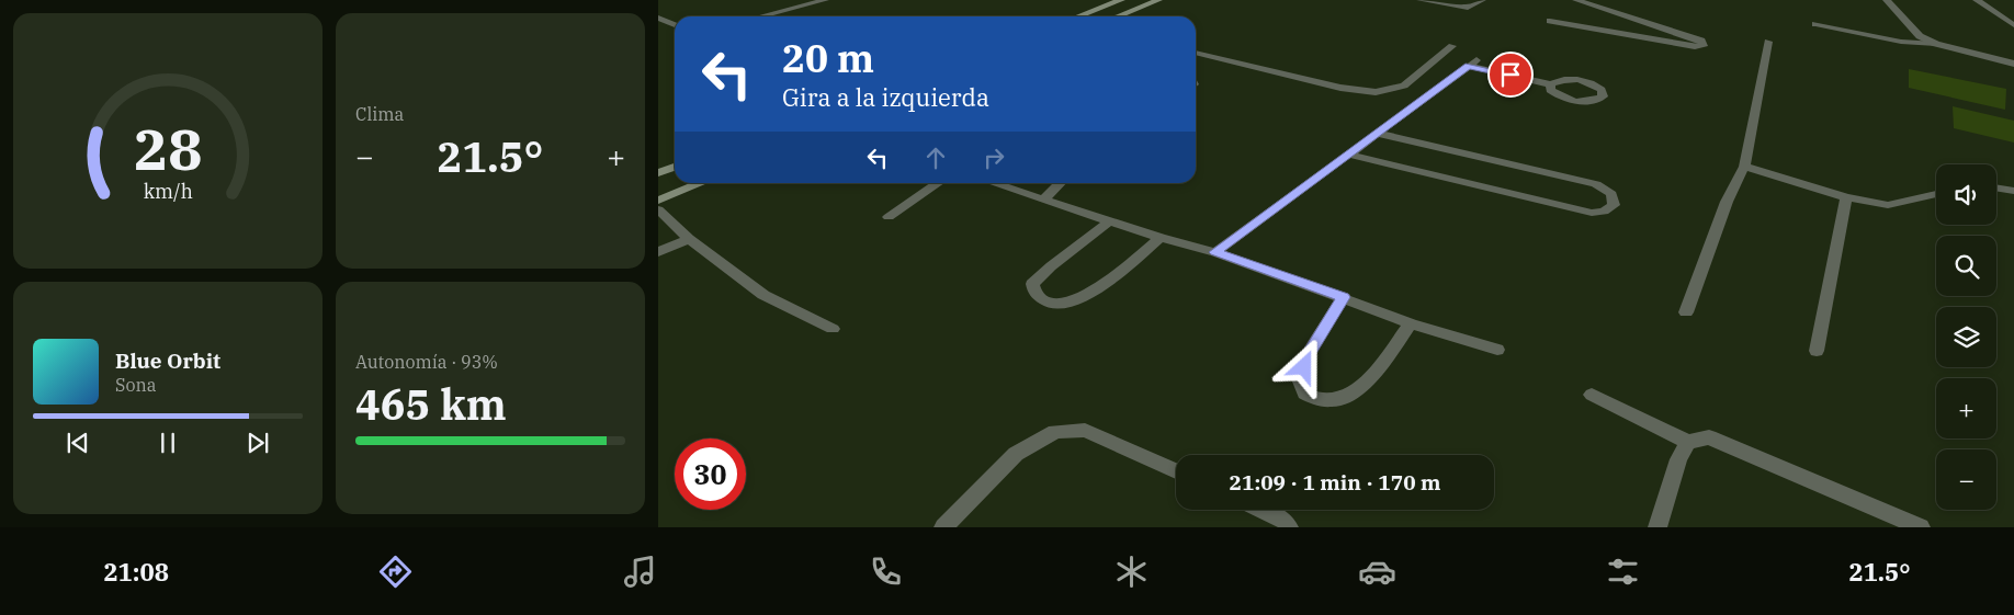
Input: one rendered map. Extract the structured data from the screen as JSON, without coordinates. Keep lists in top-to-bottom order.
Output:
{
  "page": {
    "tile": [
      "Clima",
      ["Autonomía · 93%", "465 km"]
    ],
    "turn": ["20 m", "Gira a la izquierda"],
    "heat": ["−", "21.5°", "+"],
    "map_buttons": ["+", "−"],
    "song": ["Blue Orbit", "Sona"],
    "limit": "30",
    "trip": "21:09 · 1 min · 170 m",
    "tabs": ["21:08", "21.5°"],
    "gauge": ["28", "km/h"]
  }
}
